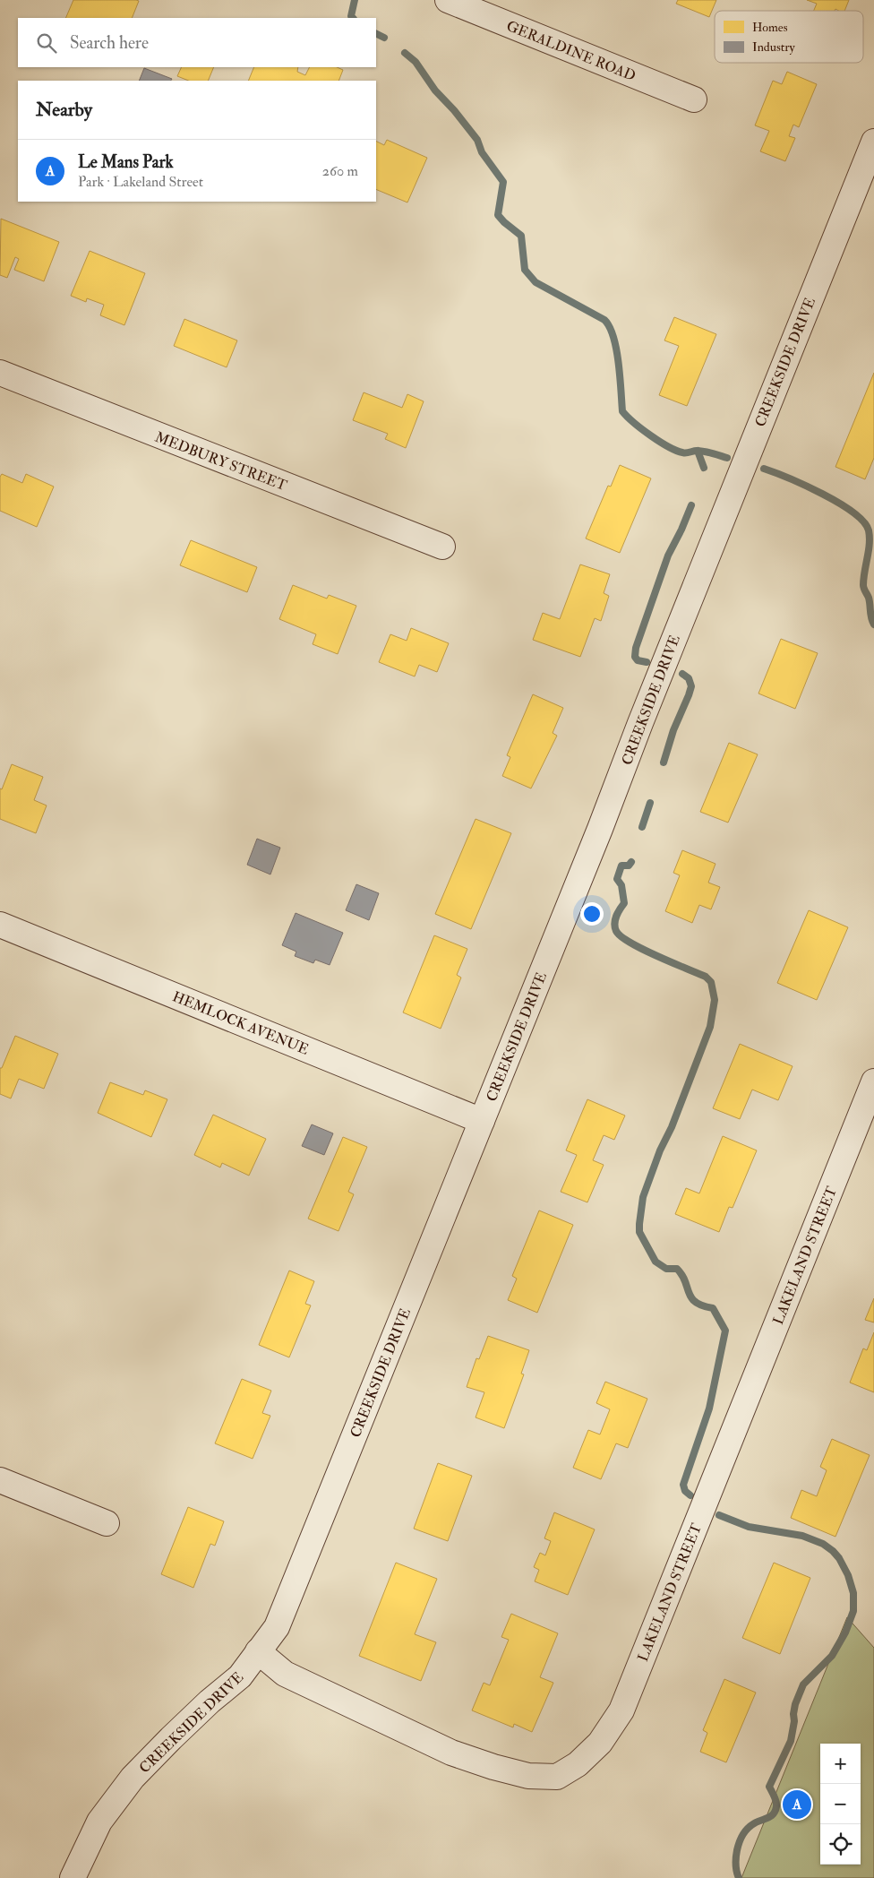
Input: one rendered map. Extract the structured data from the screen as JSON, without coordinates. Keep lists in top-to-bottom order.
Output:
{
  "streets": {
    "street": [
      "GERALDINE ROAD",
      "CREEKSIDE DRIVE",
      "MEDBURY STREET",
      "HEMLOCK AVENUE",
      "LAKELAND STREET"
    ]
  },
  "crossings": [
    ["CREEKSIDE DRIVE", "HEMLOCK AVENUE"],
    ["CREEKSIDE DRIVE", "LAKELAND STREET"]
  ],
  "legend": ["Homes", "Industry"],
  "page": {
    "search": "Search here",
    "heading": "Nearby",
    "list": [
      {
        "mark": "A",
        "name": "Le Mans Park",
        "note": "Park · Lakeland Street",
        "value": "260 m"
      }
    ],
    "map_buttons": ["+", "−"],
    "pins": "A"
  }
}
